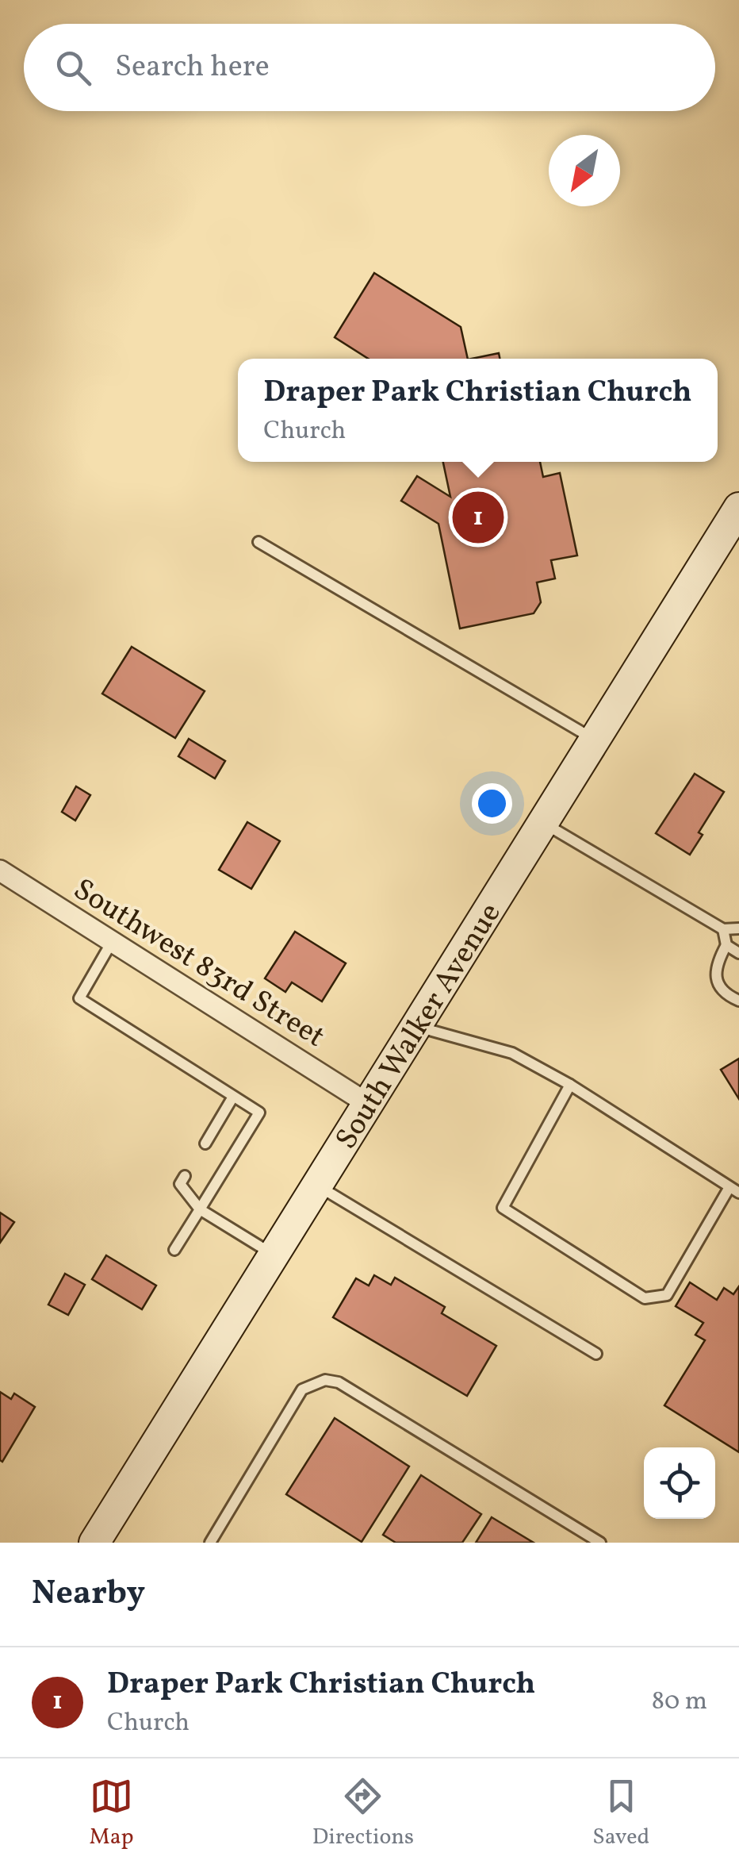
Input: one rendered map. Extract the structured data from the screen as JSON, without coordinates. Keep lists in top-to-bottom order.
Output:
{
  "streets": {
    "main road": ["South Walker Avenue"],
    "street": ["Southwest 83rd Street"]
  },
  "crossings": [
    ["Southwest 83rd Street", "South Walker Avenue"]
  ],
  "north": "bottom left",
  "page": {
    "search": "Search here",
    "popup": ["Draper Park Christian Church", "Church"],
    "pins": "1",
    "heading": "Nearby",
    "list": [
      {
        "mark": "1",
        "name": "Draper Park Christian Church",
        "note": "Church",
        "value": "80 m"
      }
    ],
    "nav": ["Map", "Directions", "Saved"]
  }
}
